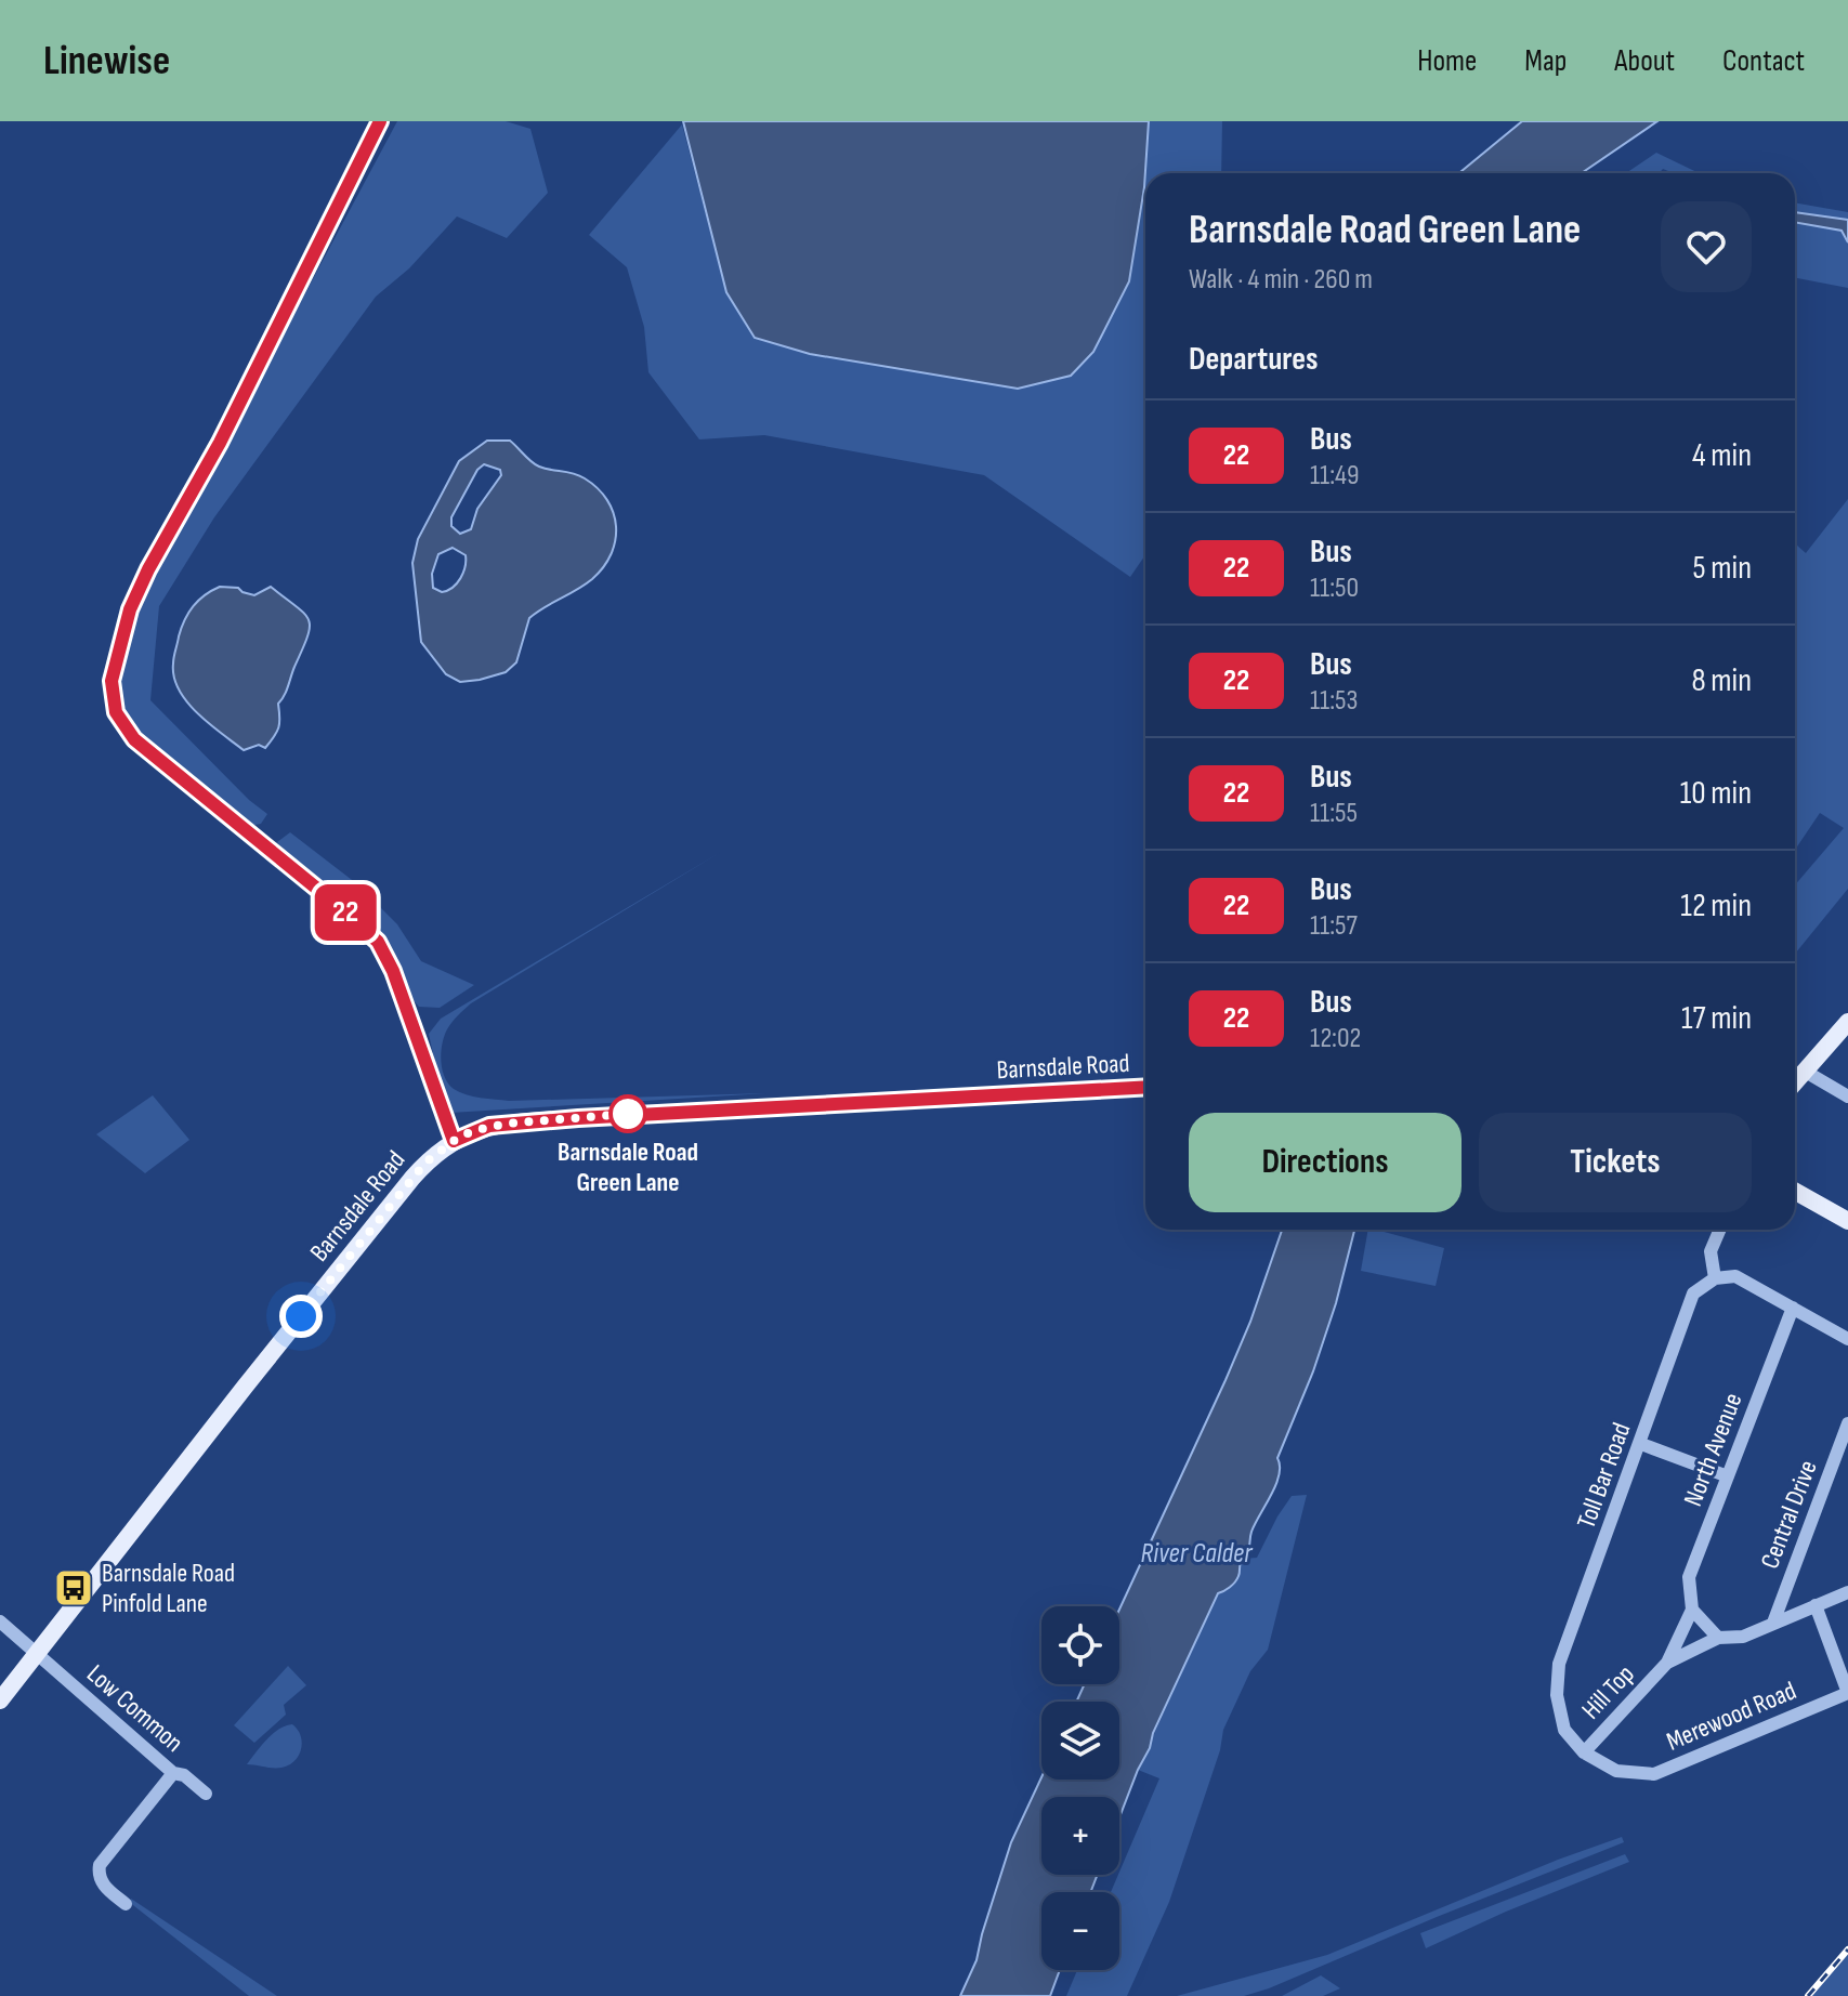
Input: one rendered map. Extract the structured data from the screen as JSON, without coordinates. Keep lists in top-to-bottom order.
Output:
{
  "streets": {
    "main road": ["Barnsdale Road"],
    "street": [
      "North Avenue",
      "Toll Bar Road",
      "Central Drive",
      "Hill Top",
      "Low Common",
      "Merewood Road"
    ]
  },
  "crossings": [
    ["Barnsdale Road", "Low Common"],
    ["North Avenue", "Hill Top"],
    ["Toll Bar Road", "Hill Top"],
    ["Toll Bar Road", "Merewood Road"],
    ["Central Drive", "Hill Top"],
    ["Hill Top", "Merewood Road"]
  ],
  "water": ["River Calder"],
  "places": {
    "other": ["Barnsdale Road Green Lane"],
    "bus stop": ["Barnsdale Road Pinfold Lane"]
  },
  "lines": ["bus line 22"],
  "page": {
    "header": "Linewise",
    "nav": [
      "Home",
      "Map",
      "About",
      "Contact"
    ],
    "on_map": "22",
    "heading": [
      ["Barnsdale Road Green Lane", "Walk · 4 min · 260 m"],
      "Departures"
    ],
    "list": [
      {
        "mark": "22",
        "name": "Bus",
        "note": "11:49",
        "value": "4 min"
      },
      {
        "mark": "22",
        "name": "Bus",
        "note": "11:50",
        "value": "5 min"
      },
      {
        "mark": "22",
        "name": "Bus",
        "note": "11:53",
        "value": "8 min"
      },
      {
        "mark": "22",
        "name": "Bus",
        "note": "11:55",
        "value": "10 min"
      },
      {
        "mark": "22",
        "name": "Bus",
        "note": "11:57",
        "value": "12 min"
      },
      {
        "mark": "22",
        "name": "Bus",
        "note": "12:02",
        "value": "17 min"
      }
    ],
    "buttons": ["Directions", "Tickets"],
    "map_buttons": ["+", "−"]
  }
}
